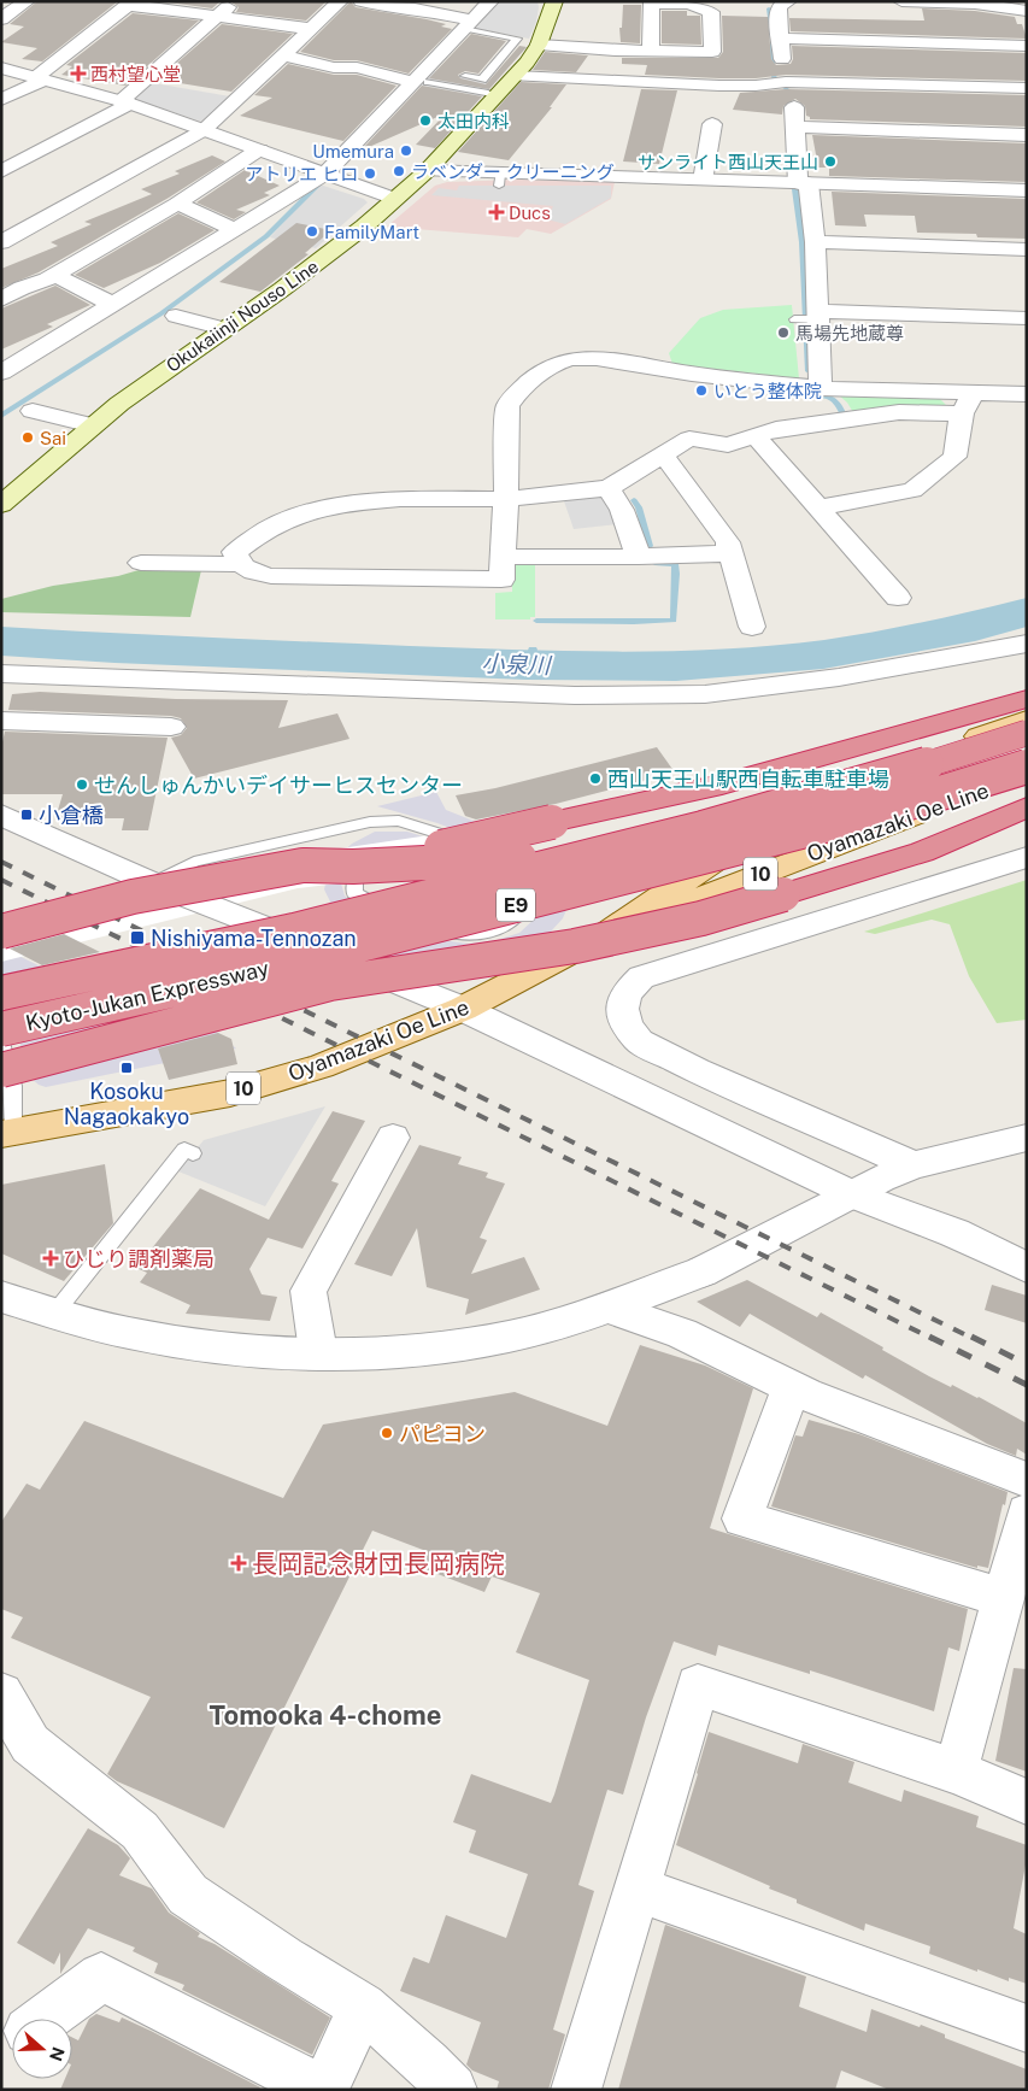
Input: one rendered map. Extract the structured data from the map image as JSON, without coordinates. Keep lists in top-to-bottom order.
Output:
{
  "streets": {
    "highway": ["E9", "Kyoto-Jukan Expressway"],
    "main road": ["Okukaiinji Nouso Line", "Oyamazaki Oe Line", "10"]
  },
  "districts": ["Tomooka 4-chome"],
  "water": ["小泉川"],
  "places": {
    "health": [
      "西村望心堂",
      "Ducs",
      "ひじり調剤薬局",
      "長岡記念財団長岡病院"
    ],
    "other": [
      "太田内科",
      "Umemura",
      "サンライト西山天王山",
      "ラベンダー クリーニング",
      "アトリエ ヒロ",
      "FamilyMart",
      "馬場先地蔵尊",
      "いとう整体院",
      "Sai",
      "西山天王山駅西自転車駐車場",
      "せんしゅんかいデイサーヒスセンター",
      "パピヨン"
    ],
    "transit": ["小倉橋", "Nishiyama-Tennozan", "Kosoku Nagaokakyo"]
  },
  "north": "right"
}
